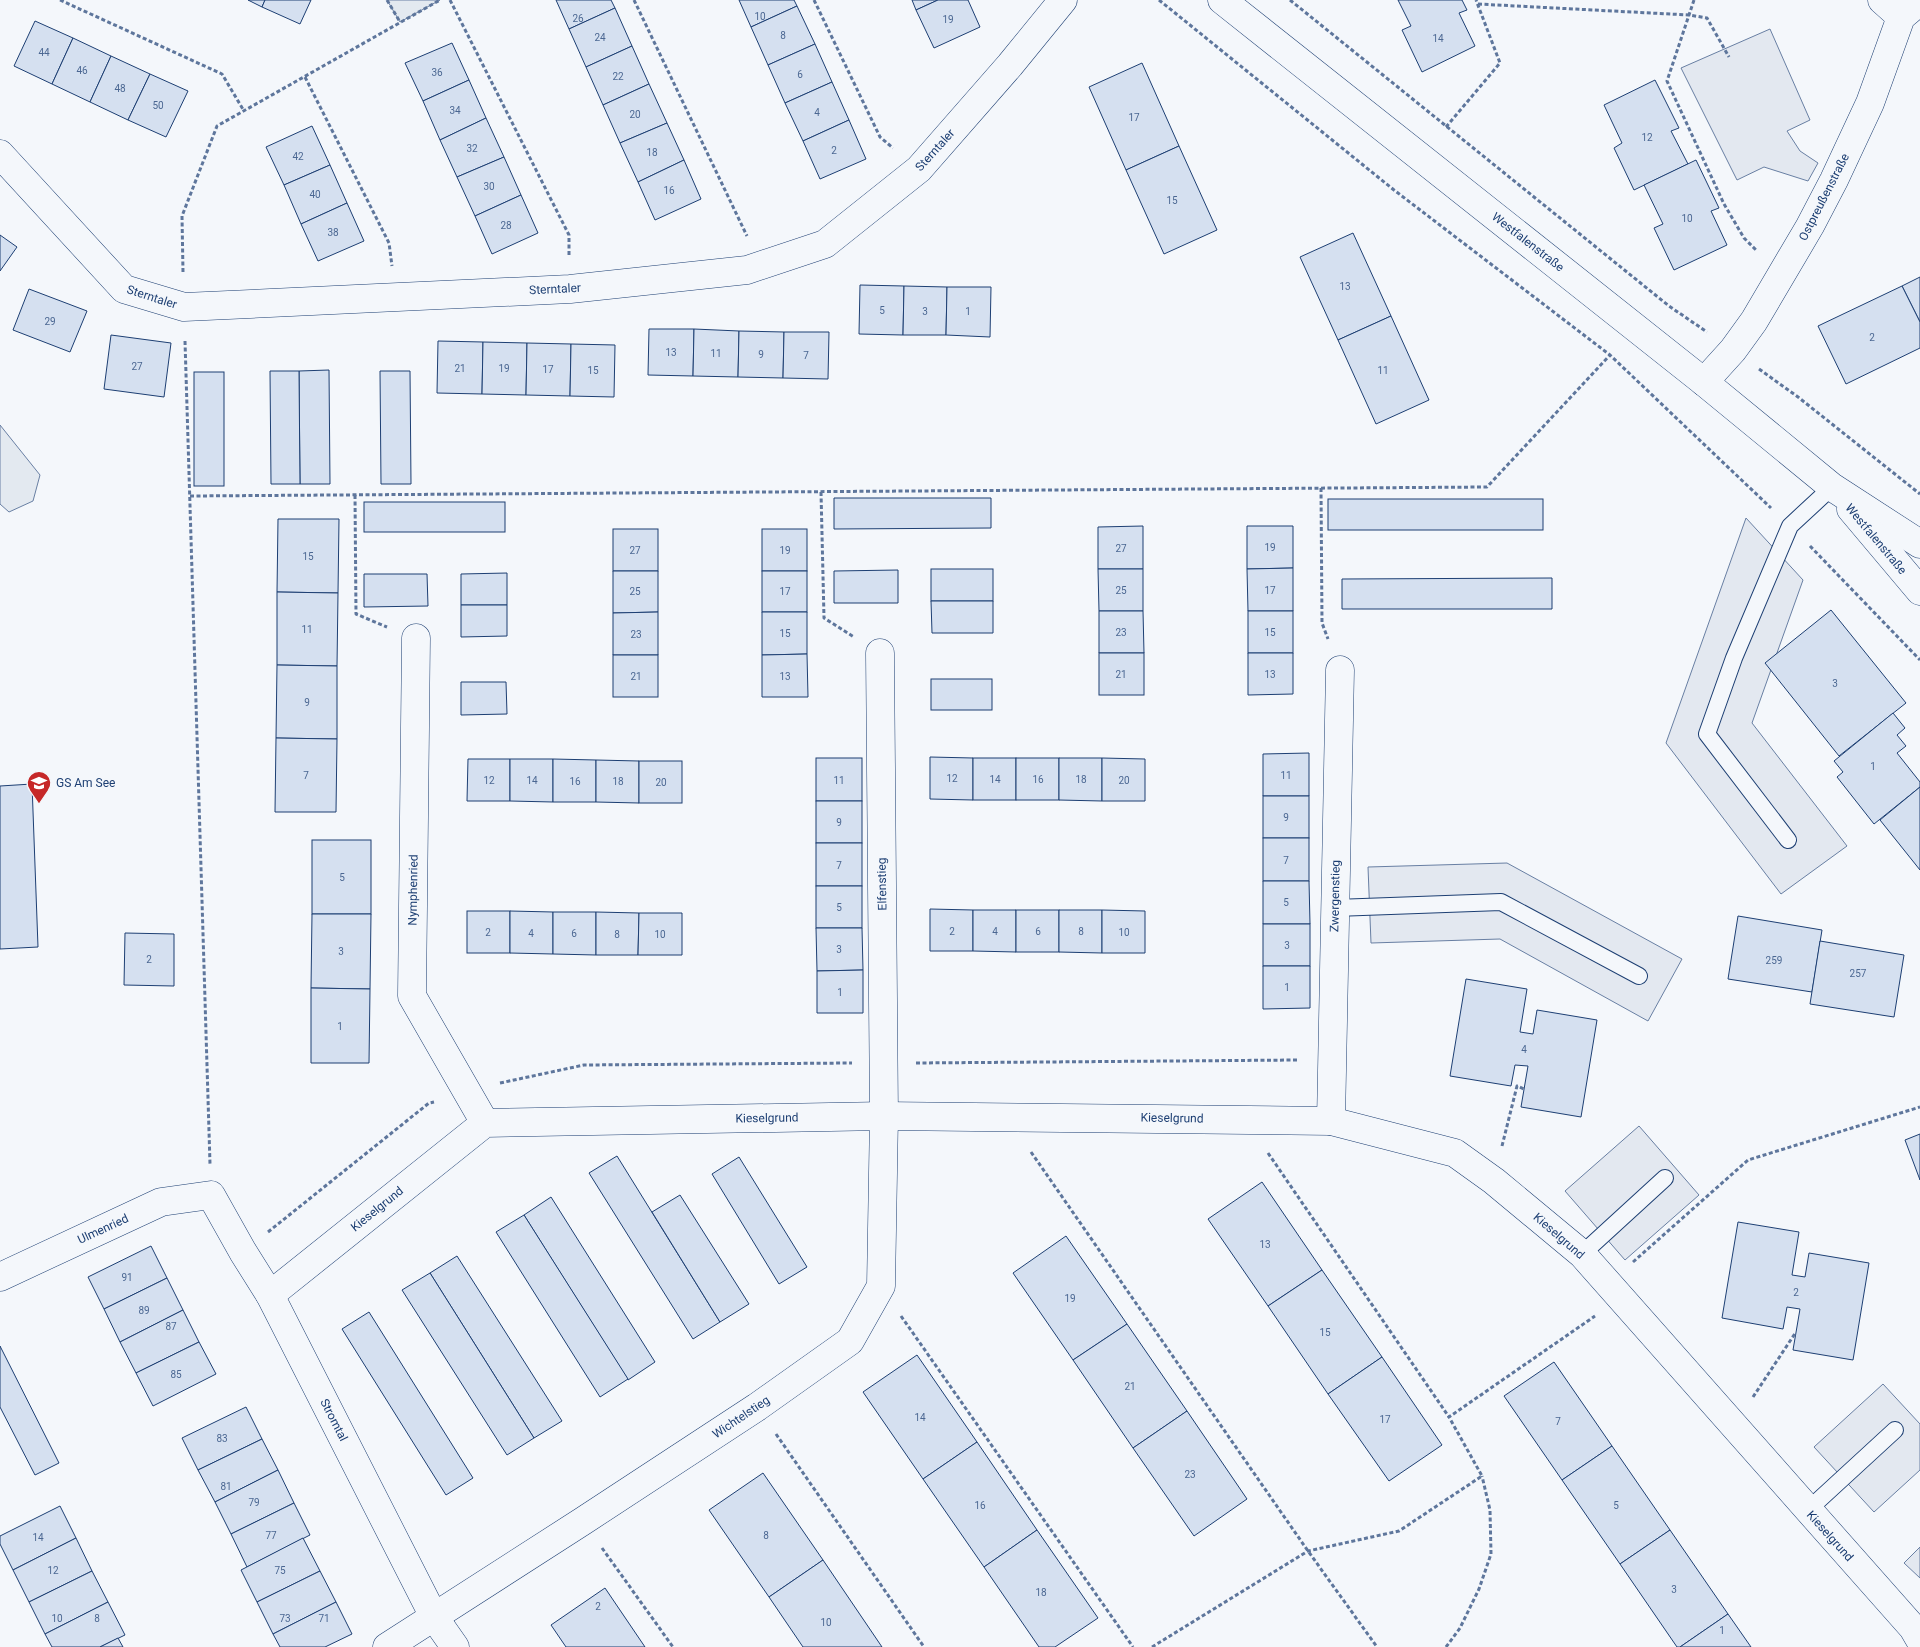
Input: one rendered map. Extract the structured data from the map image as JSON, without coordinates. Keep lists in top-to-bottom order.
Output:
{
  "streets": {
    "street": [
      "Sterntaler",
      "Ostpreußenstraße",
      "Westfalenstraße",
      "Elfenstieg",
      "Nymphenried",
      "Zwergenstieg",
      "Kieselgrund",
      "Ulmenried",
      "Wichtelstieg",
      "Stromtal"
    ]
  },
  "crossings": [
    ["Ostpreußenstraße", "Westfalenstraße"],
    ["Elfenstieg", "Kieselgrund"],
    ["Elfenstieg", "Wichtelstieg"],
    ["Nymphenried", "Kieselgrund"],
    ["Zwergenstieg", "Kieselgrund"],
    ["Kieselgrund", "Wichtelstieg"],
    ["Kieselgrund", "Stromtal"],
    ["Ulmenried", "Stromtal"],
    ["Wichtelstieg", "Stromtal"]
  ],
  "places": {
    "school or university": ["GS Am See"]
  },
  "house_numbers": [
    "10",
    "26",
    "19",
    "8",
    "24",
    "14",
    "44",
    "46",
    "36",
    "6",
    "22",
    "48",
    "50",
    "34",
    "4",
    "20",
    "17",
    "12",
    "32",
    "2",
    "18",
    "42",
    "30",
    "16",
    "40",
    "15",
    "10",
    "28",
    "38",
    "13",
    "5",
    "3",
    "1",
    "29",
    "2",
    "13",
    "11",
    "9",
    "7",
    "27",
    "21",
    "19",
    "17",
    "15",
    "11",
    "19",
    "27",
    "27",
    "19",
    "15",
    "25",
    "17",
    "25",
    "17",
    "11",
    "23",
    "15",
    "15",
    "23",
    "21",
    "13",
    "21",
    "13",
    "3",
    "9",
    "1",
    "7",
    "11",
    "12",
    "14",
    "16",
    "18",
    "12",
    "14",
    "11",
    "20",
    "16",
    "18",
    "20",
    "9",
    "9",
    "7",
    "7",
    "5",
    "5",
    "5",
    "2",
    "4",
    "6",
    "8",
    "2",
    "10",
    "4",
    "6",
    "8",
    "10",
    "3",
    "3",
    "3",
    "2",
    "259",
    "257",
    "1",
    "1",
    "1",
    "4",
    "13",
    "91",
    "2",
    "19",
    "89",
    "87",
    "15",
    "85",
    "21",
    "14",
    "17",
    "7",
    "83",
    "23",
    "81",
    "79",
    "16",
    "5",
    "77",
    "8",
    "14",
    "12",
    "75",
    "3",
    "18",
    "2",
    "10",
    "8",
    "73",
    "71",
    "10",
    "1"
  ]
}
